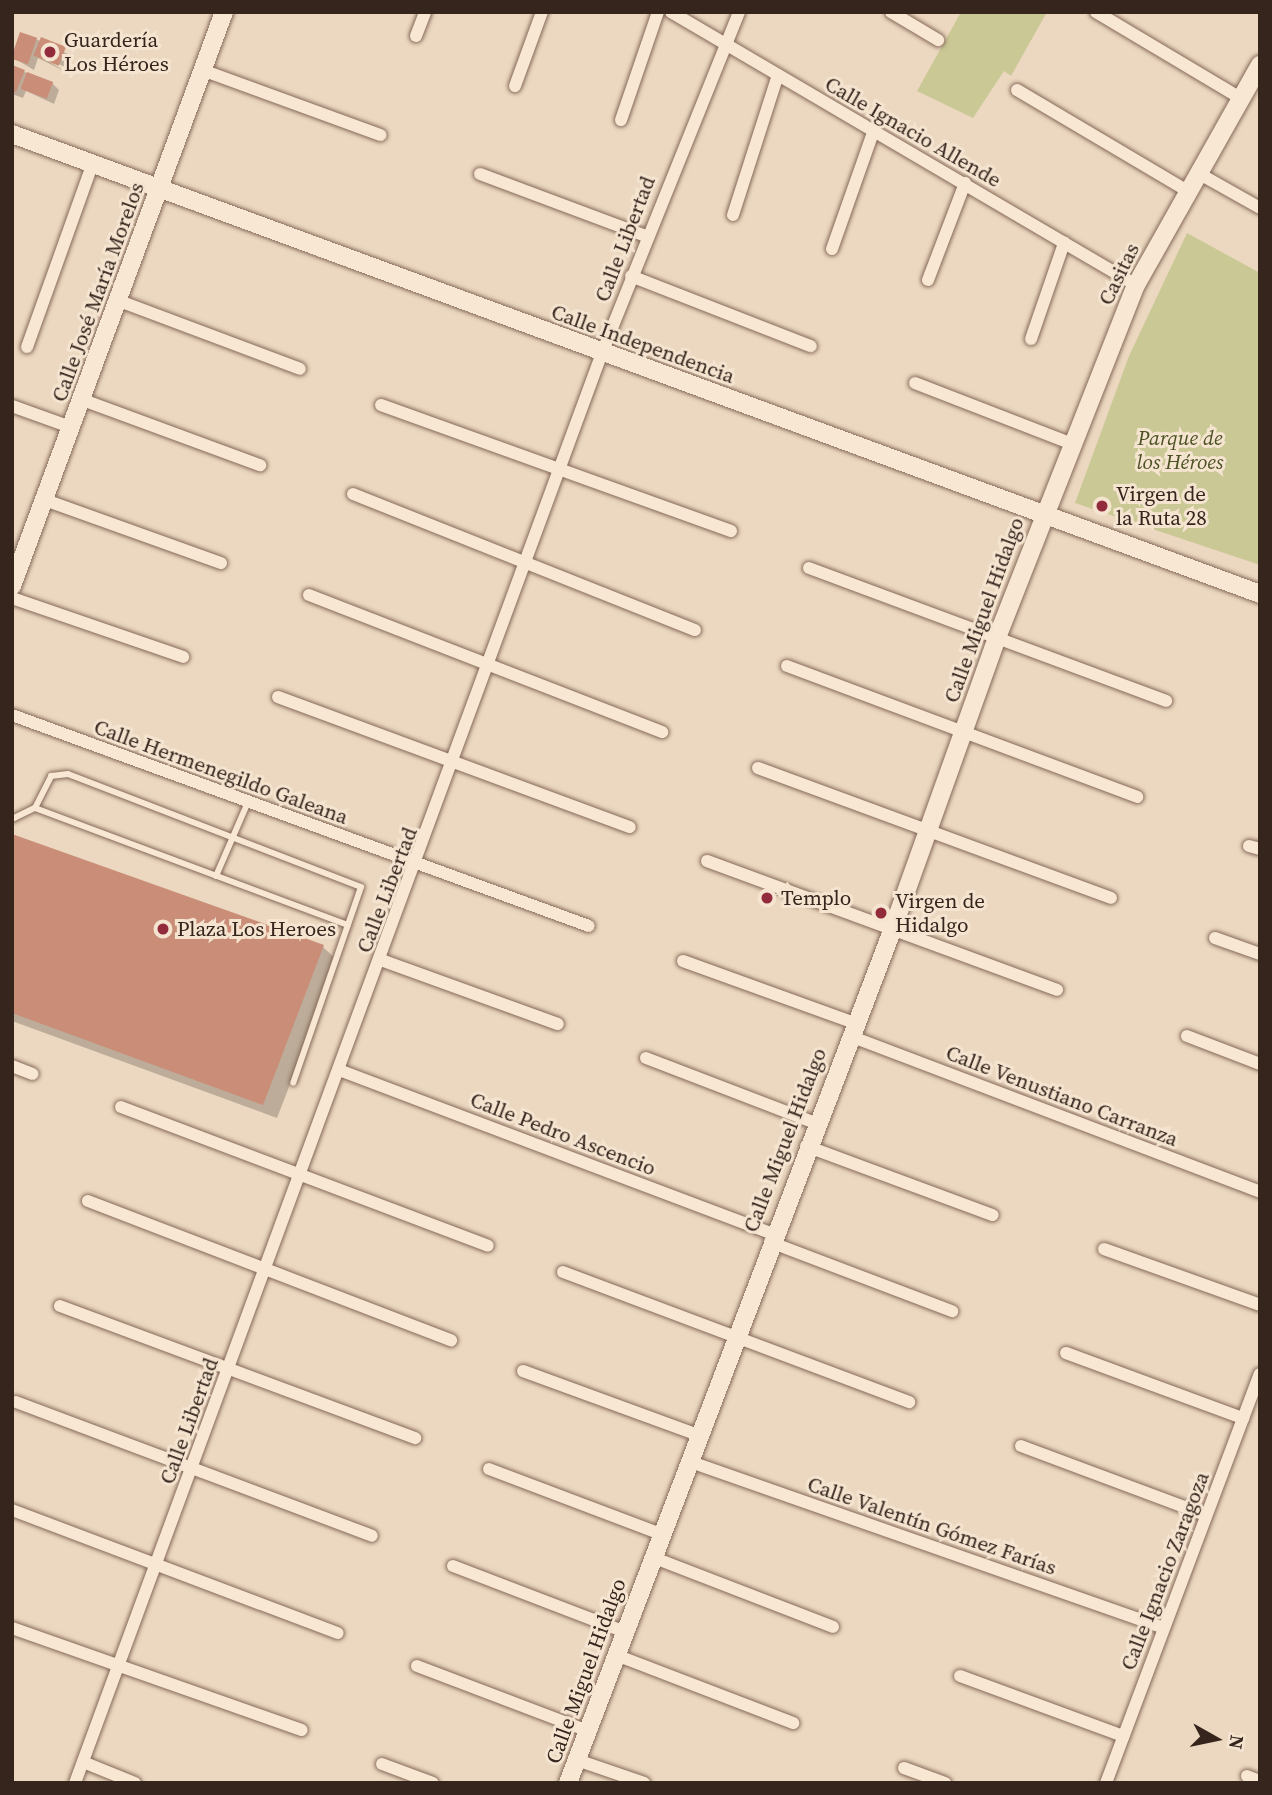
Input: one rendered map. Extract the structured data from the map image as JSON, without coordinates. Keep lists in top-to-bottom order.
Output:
{
  "streets": {
    "street": [
      "Calle Ignacio Allende",
      "Calle Libertad",
      "Casitas",
      "Calle José María Morelos",
      "Calle Independencia",
      "Calle Miguel Hidalgo",
      "Calle Hermenegildo Galeana",
      "Calle Venustiano Carranza",
      "Calle Pedro Ascencio",
      "Calle Valentín Gómez Farías",
      "Calle Ignacio Zaragoza"
    ]
  },
  "crossings": [
    ["Calle Ignacio Allende", "Calle Libertad"],
    ["Calle Ignacio Allende", "Casitas"],
    ["Calle Libertad", "Calle Independencia"],
    ["Calle Libertad", "Calle Hermenegildo Galeana"],
    ["Calle Libertad", "Calle Pedro Ascencio"],
    ["Casitas", "Calle Independencia"],
    ["Casitas", "Calle Miguel Hidalgo"],
    ["Calle José María Morelos", "Calle Independencia"],
    ["Calle Independencia", "Calle Miguel Hidalgo"],
    ["Calle Miguel Hidalgo", "Calle Venustiano Carranza"],
    ["Calle Miguel Hidalgo", "Calle Pedro Ascencio"],
    ["Calle Miguel Hidalgo", "Calle Valentín Gómez Farías"],
    ["Calle Valentín Gómez Farías", "Calle Ignacio Zaragoza"]
  ],
  "parks": ["Parque de los Héroes"],
  "places": [
    "Guardería Los Héroes",
    "Virgen de la Ruta 28",
    "Templo",
    "Virgen de Hidalgo",
    "Plaza Los Heroes"
  ],
  "north": "right"
}
